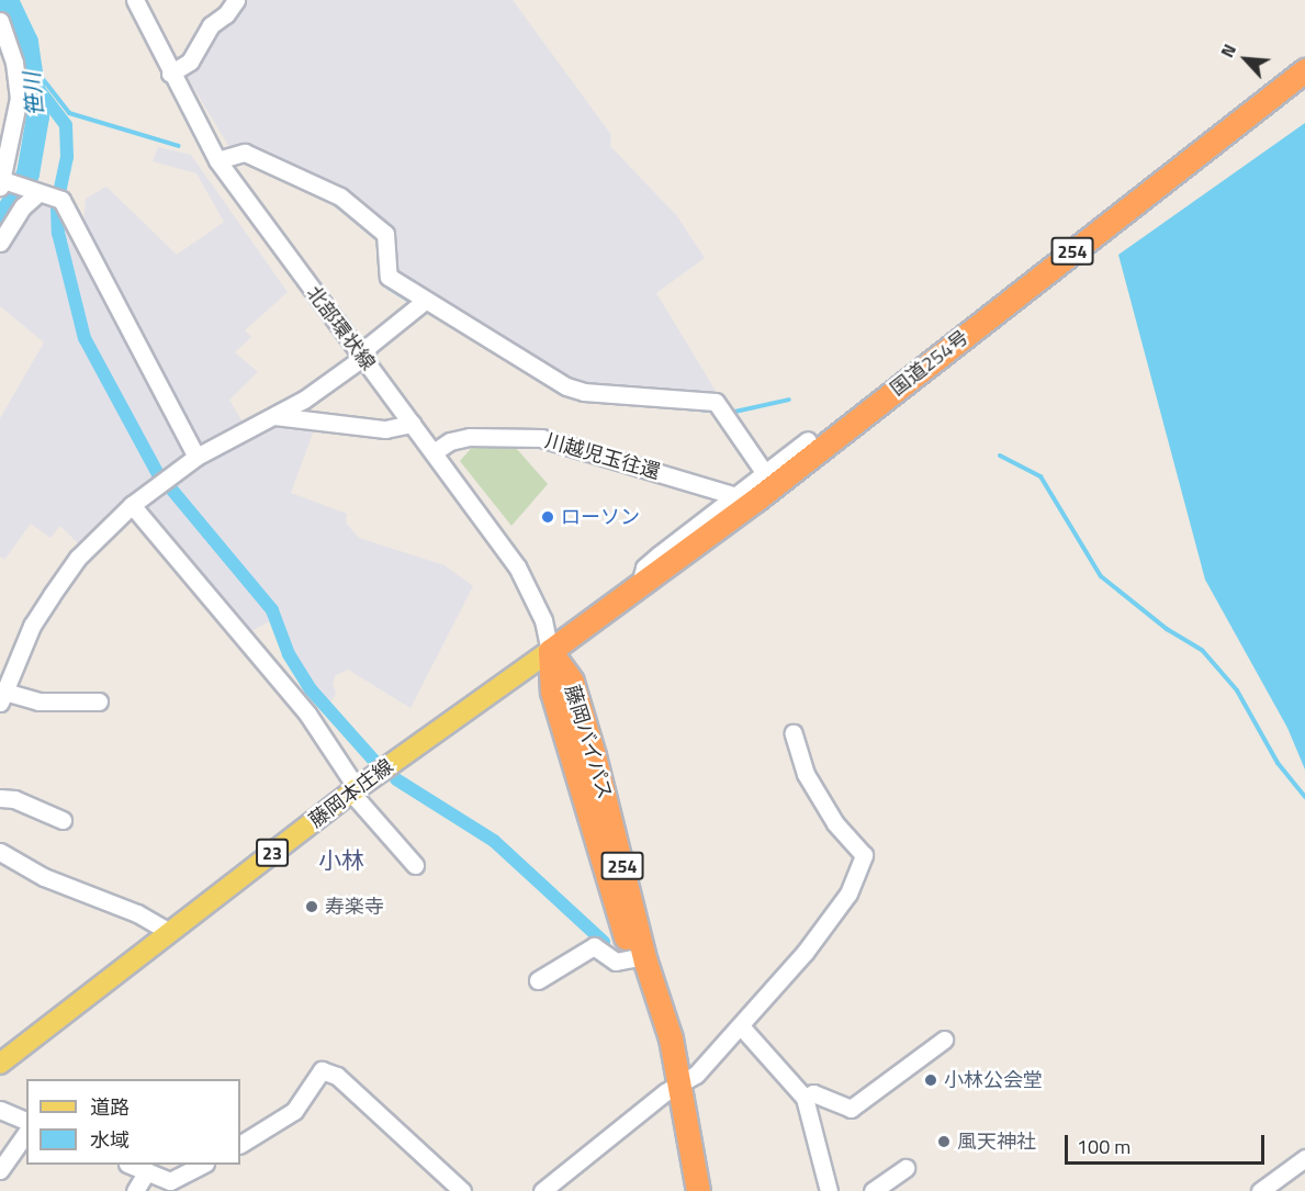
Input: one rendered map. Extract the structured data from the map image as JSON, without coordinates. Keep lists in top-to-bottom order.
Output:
{
  "streets": {
    "highway": ["254", "国道254号", "藤岡バイパス"],
    "main road": ["藤岡本庄線", "23"],
    "street": ["北部環状線", "川越児玉往還"]
  },
  "crossings": [
    ["北部環状線", "国道254号"],
    ["北部環状線", "川越児玉往還"],
    ["北部環状線", "藤岡バイパス"],
    ["北部環状線", "藤岡本庄線"],
    ["国道254号", "藤岡バイパス"],
    ["国道254号", "藤岡本庄線"],
    ["藤岡バイパス", "藤岡本庄線"]
  ],
  "districts": ["小林"],
  "water": ["笹川"],
  "places": [
    "ローソン",
    "寿楽寺",
    "小林公会堂",
    "風天神社"
  ],
  "legend": ["道路", "水域"],
  "scale_bar": "100 m",
  "north": "top left"
}
